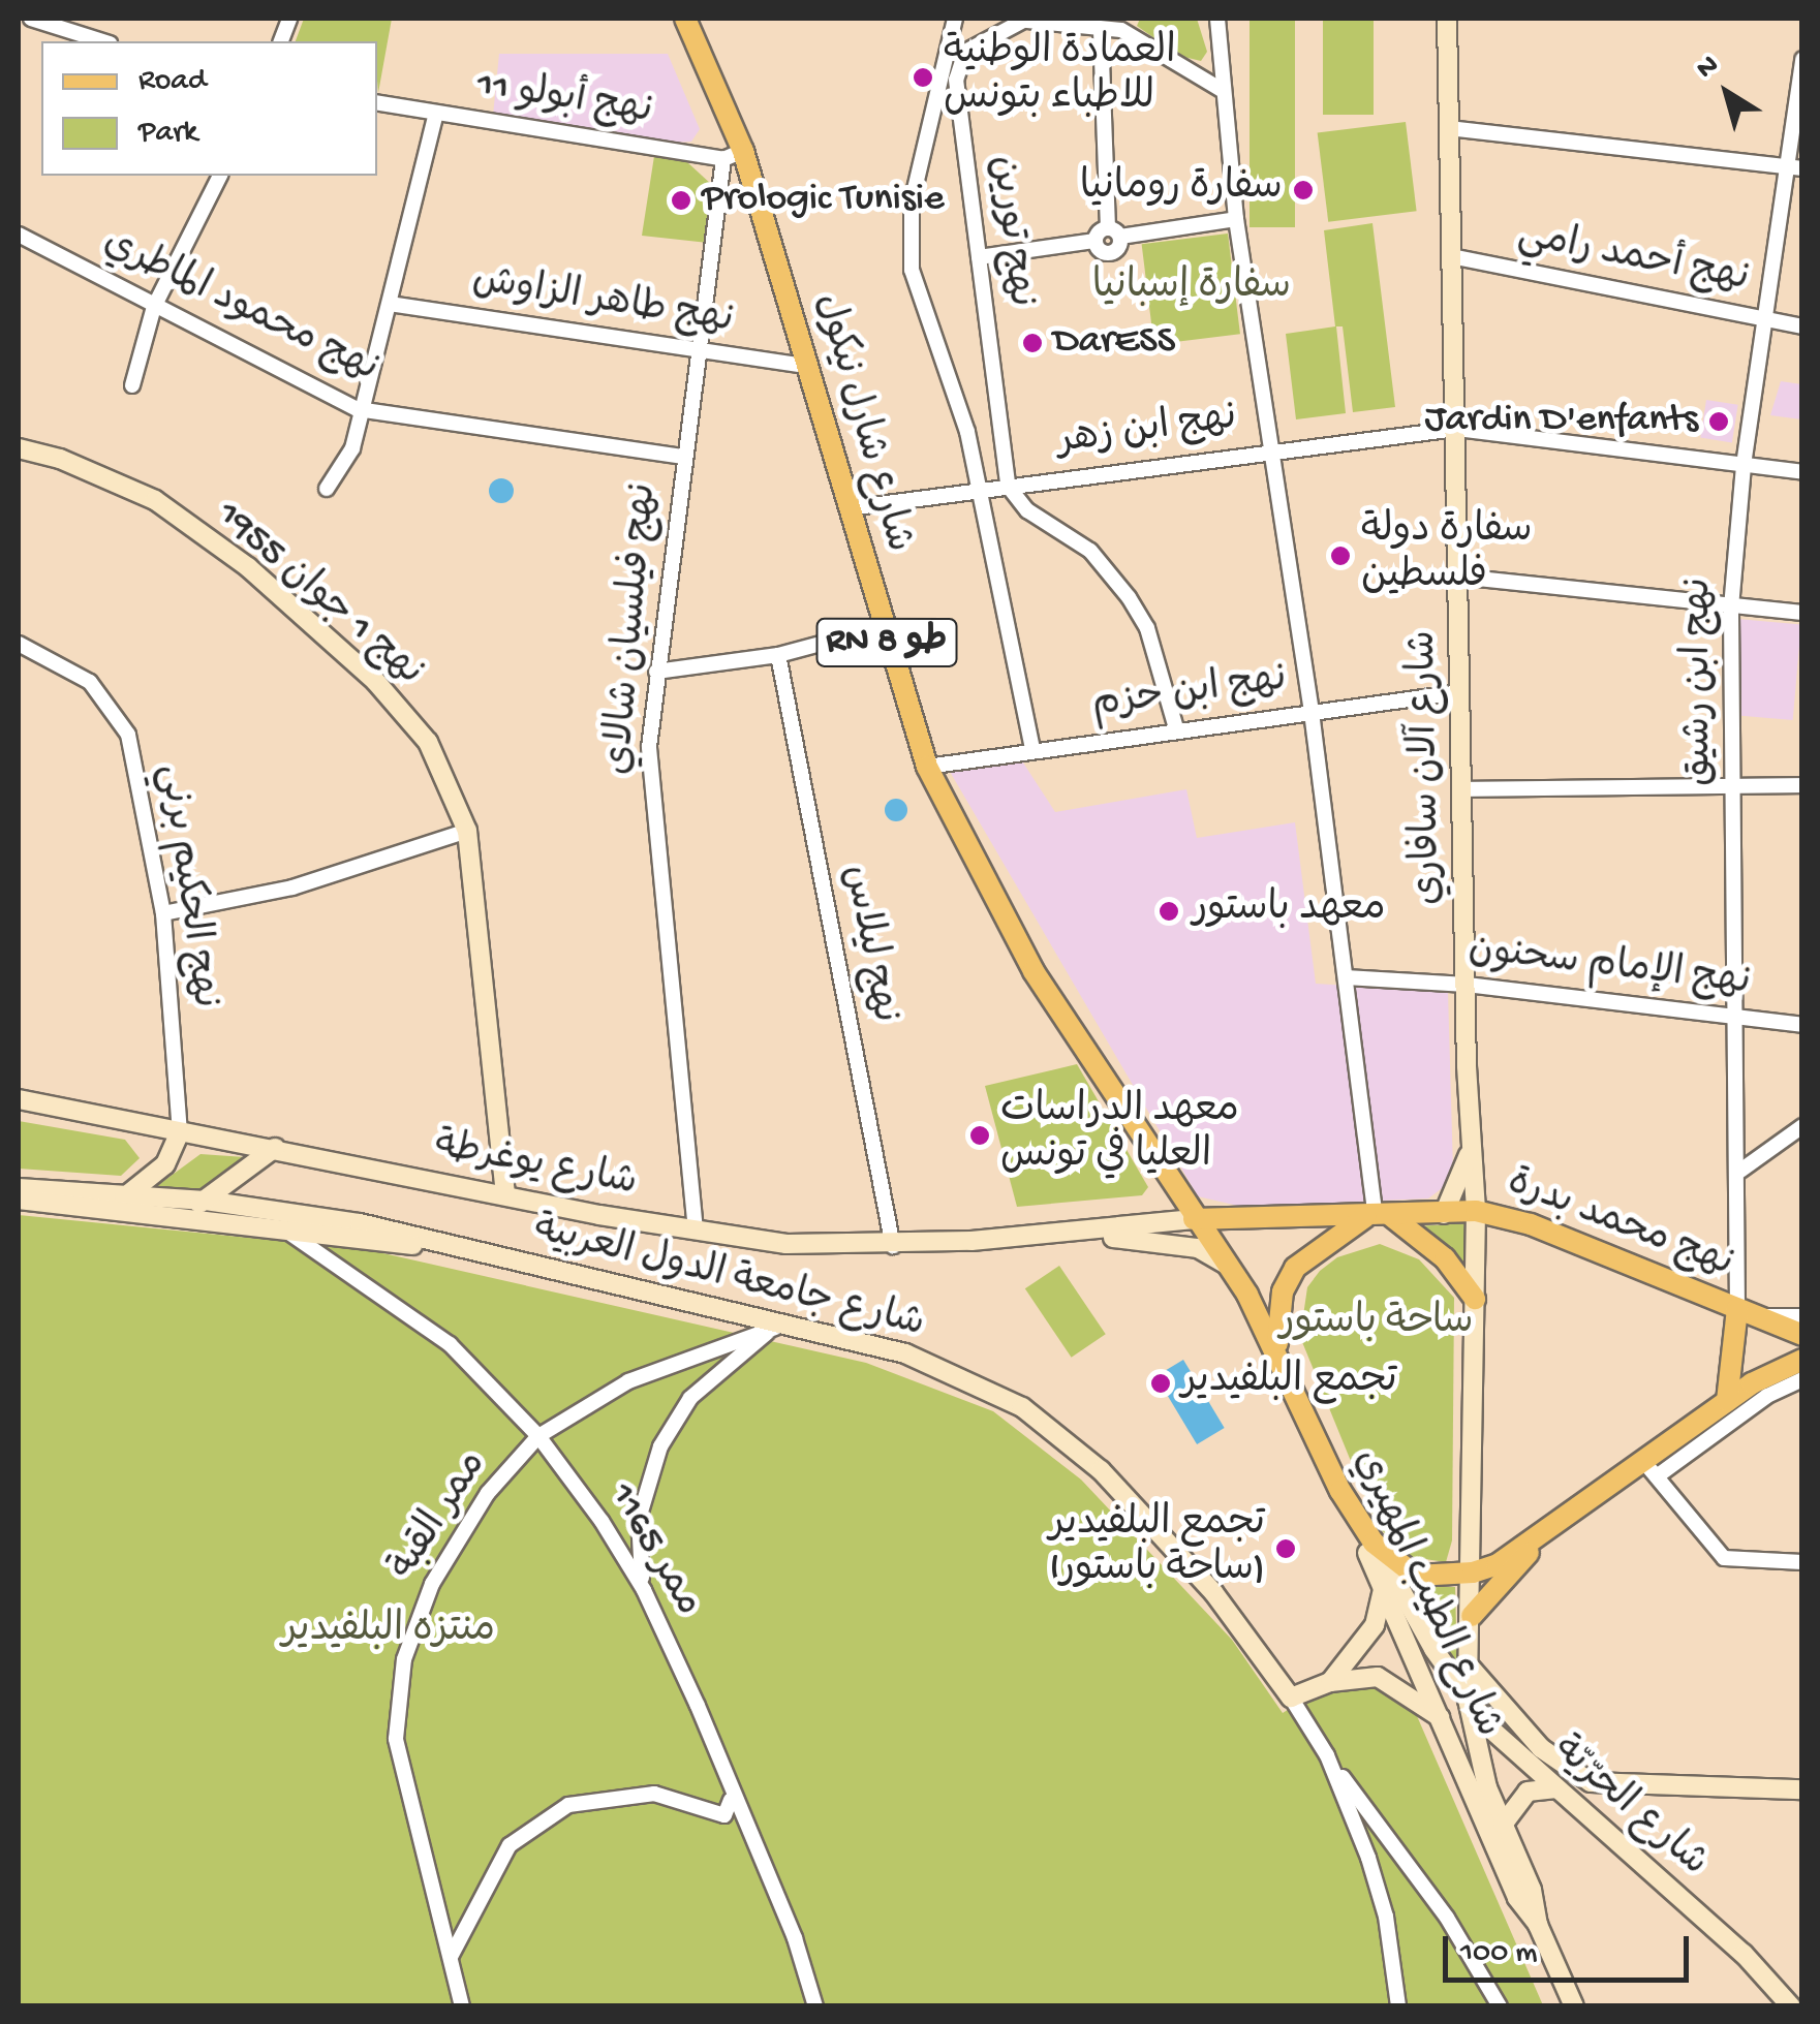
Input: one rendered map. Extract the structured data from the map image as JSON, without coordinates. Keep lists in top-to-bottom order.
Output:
{
  "streets": {
    "main road": [
      "شارع شارل نيكول",
      "RN 8 طو",
      "نهج محمد بدرة",
      "شارع الطيب المهيري"
    ],
    "street": [
      "نهج أبولو 11",
      "نهج تورين",
      "نهج أحمد رامي",
      "نهج طاهر الزاوش",
      "نهج محمود الماطري",
      "نهج ابن زهر",
      "نهج 1 جوان 1955",
      "نهج فيلسيان شالاي",
      "نهج ابن رشيق",
      "نهج ابن حزم",
      "شارع آلان سافاري",
      "نهج الحكيم برني",
      "نهج ليلاس",
      "نهج الإمام سحنون",
      "شارع يوغرطة",
      "شارع جامعة الدول العربية",
      "ممر القبة",
      "ممر 1165",
      "شارع الحرّيّة"
    ]
  },
  "crossings": [
    ["نهج أبولو 11", "شارع شارل نيكول"],
    ["نهج أبولو 11", "نهج فيلسيان شالاي"],
    ["نهج تورين", "نهج ابن زهر"],
    ["نهج تورين", "نهج ابن حزم"],
    ["نهج أحمد رامي", "نهج ابن رشيق"],
    ["نهج أحمد رامي", "شارع آلان سافاري"],
    ["نهج طاهر الزاوش", "شارع شارل نيكول"],
    ["نهج طاهر الزاوش", "نهج فيلسيان شالاي"],
    ["نهج محمود الماطري", "نهج فيلسيان شالاي"],
    ["شارع شارل نيكول", "نهج ابن زهر"],
    ["شارع شارل نيكول", "نهج فيلسيان شالاي"],
    ["شارع شارل نيكول", "نهج ابن حزم"],
    ["شارع شارل نيكول", "شارع يوغرطة"],
    ["شارع شارل نيكول", "شارع الطيب المهيري"],
    ["نهج ابن زهر", "نهج ابن رشيق"],
    ["نهج ابن زهر", "شارع آلان سافاري"],
    ["نهج 1 جوان 1955", "شارع يوغرطة"],
    ["نهج فيلسيان شالاي", "شارع يوغرطة"],
    ["نهج ابن رشيق", "نهج الإمام سحنون"],
    ["نهج ابن رشيق", "نهج محمد بدرة"],
    ["نهج ابن حزم", "شارع آلان سافاري"],
    ["شارع آلان سافاري", "نهج الإمام سحنون"],
    ["شارع آلان سافاري", "نهج محمد بدرة"],
    ["شارع آلان سافاري", "شارع الحرّيّة"],
    ["نهج الحكيم برني", "شارع يوغرطة"],
    ["نهج ليلاس", "شارع يوغرطة"],
    ["شارع يوغرطة", "شارع الطيب المهيري"],
    ["شارع جامعة الدول العربية", "ممر القبة"],
    ["شارع جامعة الدول العربية", "ممر 1165"],
    ["ممر القبة", "ممر 1165"]
  ],
  "parks": ["سفارة إسبانيا", "ساحة باستور", "منتزه البلفيدير"],
  "places": [
    "العمادة الوطنية للاطباء بتونس",
    "سفارة رومانيا",
    "Prologic Tunisie",
    "DarESS",
    "Jardin D'enfants",
    "سفارة دولة فلسطين",
    "معهد باستور",
    "معهد الدراسات العليا في تونس",
    "تجمع البلفيدير",
    "تجمع البلفيدير (ساحة باستور)"
  ],
  "legend": ["Road", "Park"],
  "scale_bar": "100 m",
  "north": "top left"
}
